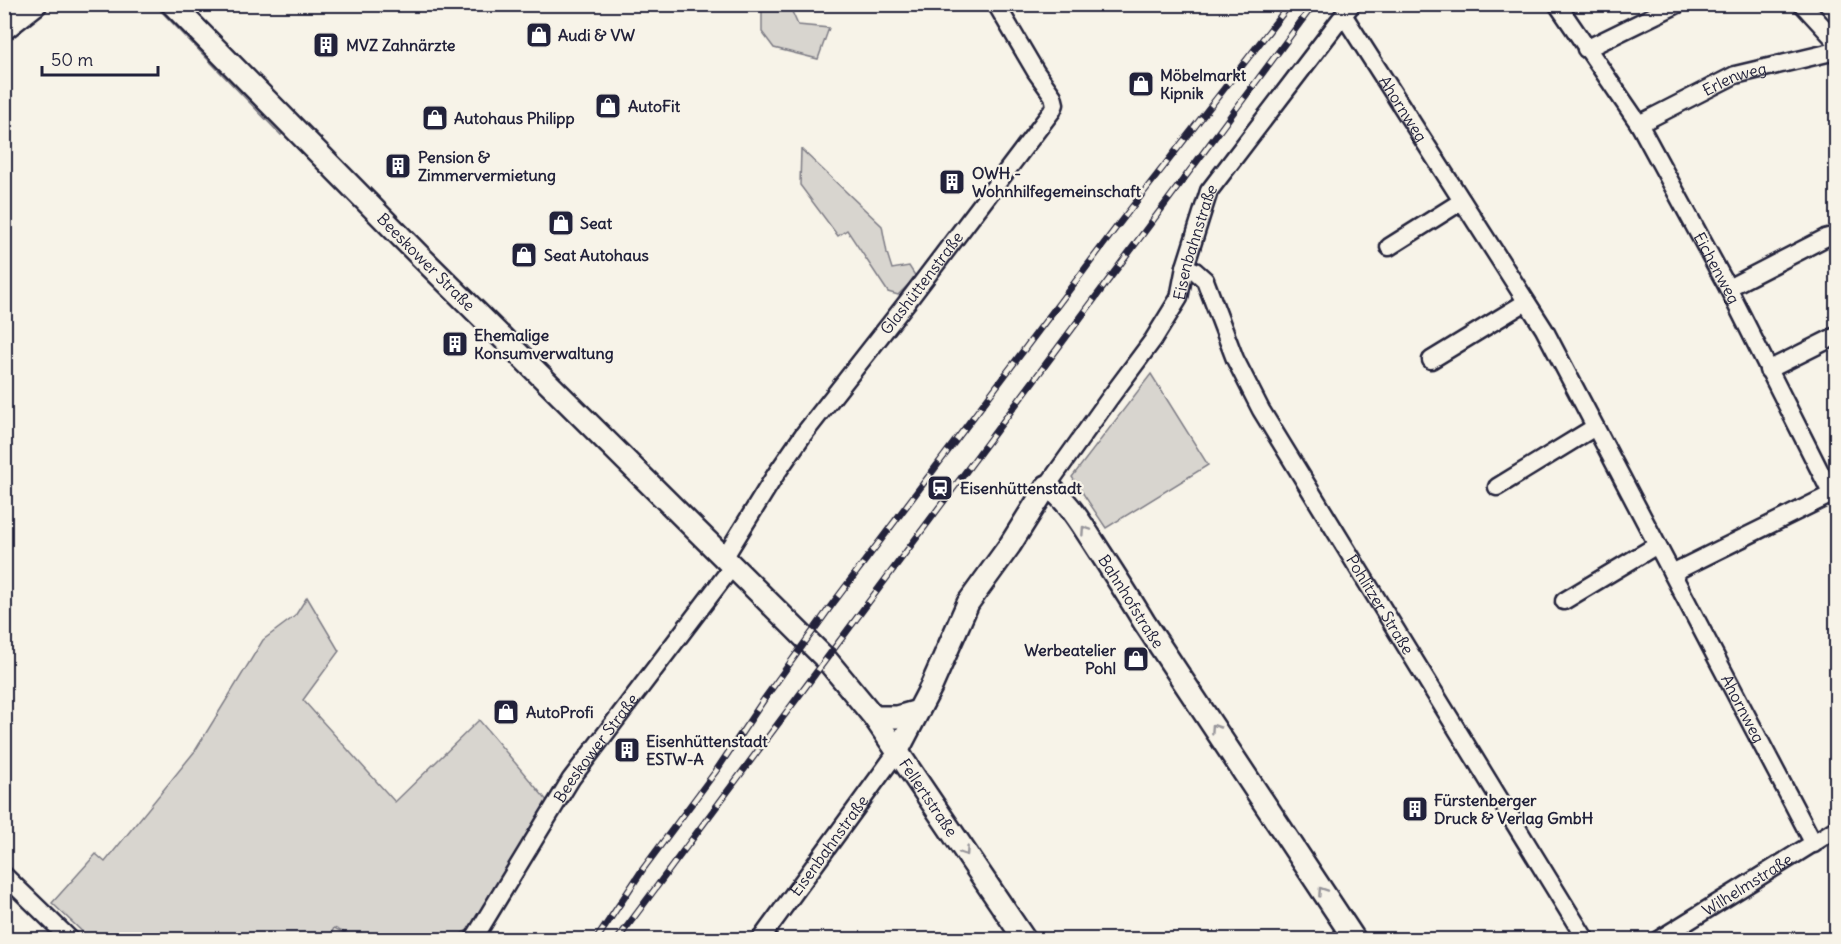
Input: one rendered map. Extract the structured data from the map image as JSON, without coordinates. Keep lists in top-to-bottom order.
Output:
{
  "streets": {
    "street": [
      "Erlenweg",
      "Ahornweg",
      "Eisenbahnstraße",
      "Beeskower Straße",
      "Eichenweg",
      "Glashüttenstraße",
      "Bahnhofstraße",
      "Pohlitzer Straße",
      "Fellertstraße",
      "Wilhelmstraße"
    ]
  },
  "crossings": [
    ["Erlenweg", "Eichenweg"],
    ["Ahornweg", "Eisenbahnstraße"],
    ["Ahornweg", "Wilhelmstraße"],
    ["Eisenbahnstraße", "Bahnhofstraße"],
    ["Eisenbahnstraße", "Pohlitzer Straße"],
    ["Eisenbahnstraße", "Fellertstraße"],
    ["Beeskower Straße", "Glashüttenstraße"],
    ["Beeskower Straße", "Fellertstraße"]
  ],
  "one_way": ["Bahnhofstraße", "Fellertstraße"],
  "places": {
    "shop": [
      "Audi & VW",
      "Möbelmarkt Kipnik",
      "AutoFit",
      "Autohaus Philipp",
      "Seat",
      "Seat Autohaus",
      "Werbeatelier Pohl",
      "AutoProfi"
    ],
    "building": [
      "MVZ Zahnärzte",
      "Pension & Zimmervermietung",
      "OWH - Wohnhilfegemeinschaft",
      "Ehemalige Konsumverwaltung",
      "Eisenhüttenstadt ESTW-A",
      "Fürstenberger Druck & Verlag GmbH"
    ],
    "station": ["Eisenhüttenstadt"]
  },
  "scale_bar": "50 m"
}
